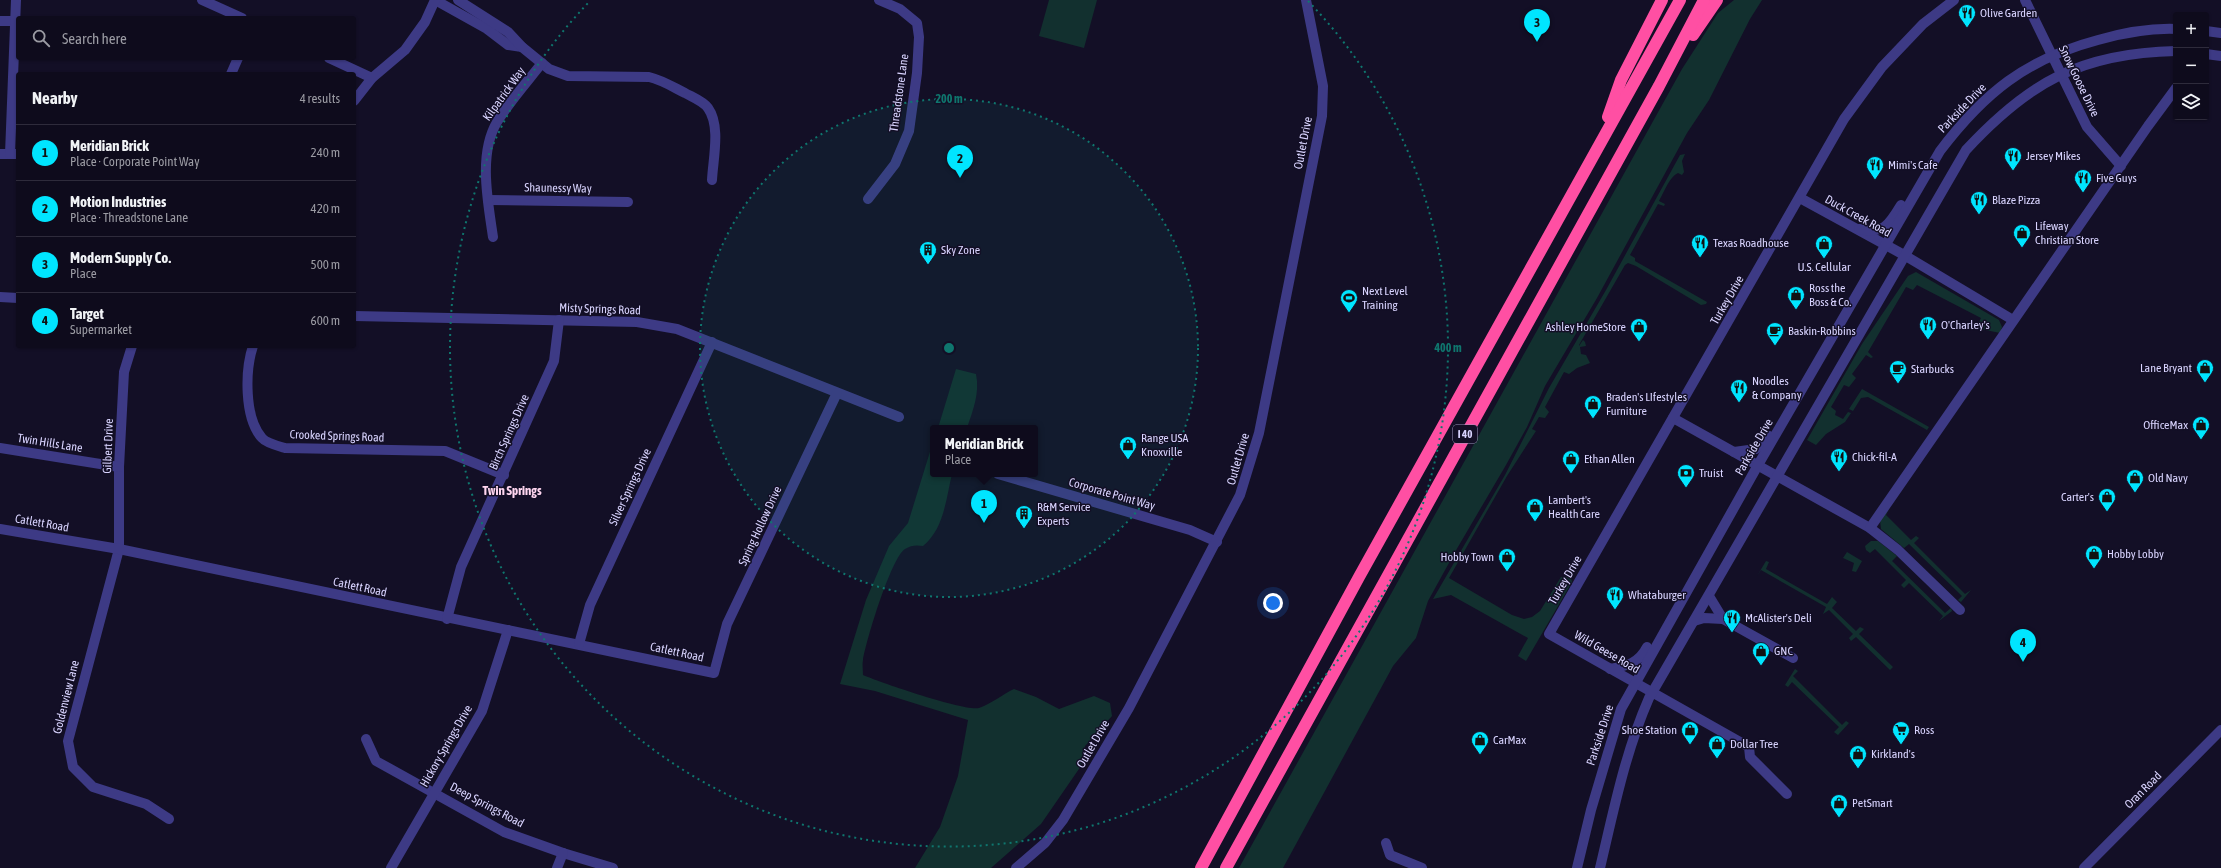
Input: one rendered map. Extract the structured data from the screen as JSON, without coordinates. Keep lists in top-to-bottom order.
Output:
{
  "streets": {
    "highway": ["I 40"],
    "street": [
      "Snow Goose Drive",
      "Threadstone Lane",
      "Kilpatrick Way",
      "Parkside Drive",
      "Outlet Drive",
      "Shaunessy Way",
      "Duck Creek Road",
      "Turkey Drive",
      "Misty Springs Road",
      "Birch Springs Drive",
      "Crooked Springs Road",
      "Twin Hills Lane",
      "Gilbert Drive",
      "Silver Springs Drive",
      "Corporate Point Way",
      "Catlett Road",
      "Spring Hollow Drive",
      "Wild Geese Road",
      "Goldenview Lane",
      "Hickory Springs Drive",
      "Oran Road",
      "Deep Springs Road"
    ]
  },
  "crossings": [
    ["Snow Goose Drive", "Parkside Drive"],
    ["Kilpatrick Way", "Shaunessy Way"],
    ["Parkside Drive", "Duck Creek Road"],
    ["Parkside Drive", "Wild Geese Road"],
    ["Outlet Drive", "Corporate Point Way"],
    ["Duck Creek Road", "Turkey Drive"],
    ["Turkey Drive", "Wild Geese Road"],
    ["Misty Springs Road", "Birch Springs Drive"],
    ["Misty Springs Road", "Silver Springs Drive"],
    ["Misty Springs Road", "Spring Hollow Drive"],
    ["Birch Springs Drive", "Crooked Springs Road"],
    ["Birch Springs Drive", "Catlett Road"],
    ["Twin Hills Lane", "Gilbert Drive"],
    ["Gilbert Drive", "Catlett Road"],
    ["Gilbert Drive", "Goldenview Lane"],
    ["Silver Springs Drive", "Catlett Road"],
    ["Catlett Road", "Spring Hollow Drive"],
    ["Catlett Road", "Goldenview Lane"],
    ["Catlett Road", "Hickory Springs Drive"],
    ["Hickory Springs Drive", "Deep Springs Road"]
  ],
  "districts": ["Twin Springs"],
  "places": {
    "restaurant": [
      "Olive Garden",
      "Jersey Mikes",
      "Mimi's Cafe",
      "Five Guys",
      "Blaze Pizza",
      "Texas Roadhouse",
      "O'Charley's",
      "Noodles & Company",
      "Chick-fil-A",
      "Whataburger",
      "McAlister's Deli"
    ],
    "shop": [
      "Lifeway Christian Store",
      "U.S. Cellular",
      "Ross the Boss & Co.",
      "Ashley HomeStore",
      "Lane Bryant",
      "Braden's LIfestyles Furniture",
      "OfficeMax",
      "Range USA Knoxville",
      "Ethan Allen",
      "Old Navy",
      "Carter's",
      "Lambert's Health Care",
      "Hobby Lobby",
      "Hobby Town",
      "GNC",
      "Shoe Station",
      "CarMax",
      "Dollar Tree",
      "Kirkland's",
      "PetSmart"
    ],
    "building": ["Sky Zone", "R&M Service Experts"],
    "sports": ["Next Level Training"],
    "cafe": ["Baskin-Robbins", "Starbucks"],
    "bank": ["Truist"],
    "supermarket": ["Ross"]
  },
  "page": {
    "pins": [
      "3",
      "2",
      "1",
      "4"
    ],
    "map_buttons": ["+", "−"],
    "search": "Search here",
    "heading": ["Nearby", "4 results"],
    "list": [
      {
        "mark": "1",
        "name": "Meridian Brick",
        "note": "Place · Corporate Point Way",
        "value": "240 m"
      },
      {
        "mark": "2",
        "name": "Motion Industries",
        "note": "Place · Threadstone Lane",
        "value": "420 m"
      },
      {
        "mark": "3",
        "name": "Modern Supply Co.",
        "note": "Place",
        "value": "500 m"
      },
      {
        "mark": "4",
        "name": "Target",
        "note": "Supermarket",
        "value": "600 m"
      }
    ],
    "popup": ["Meridian Brick", "Place"]
  },
  "rings": ["200 m", "400 m"]
}
